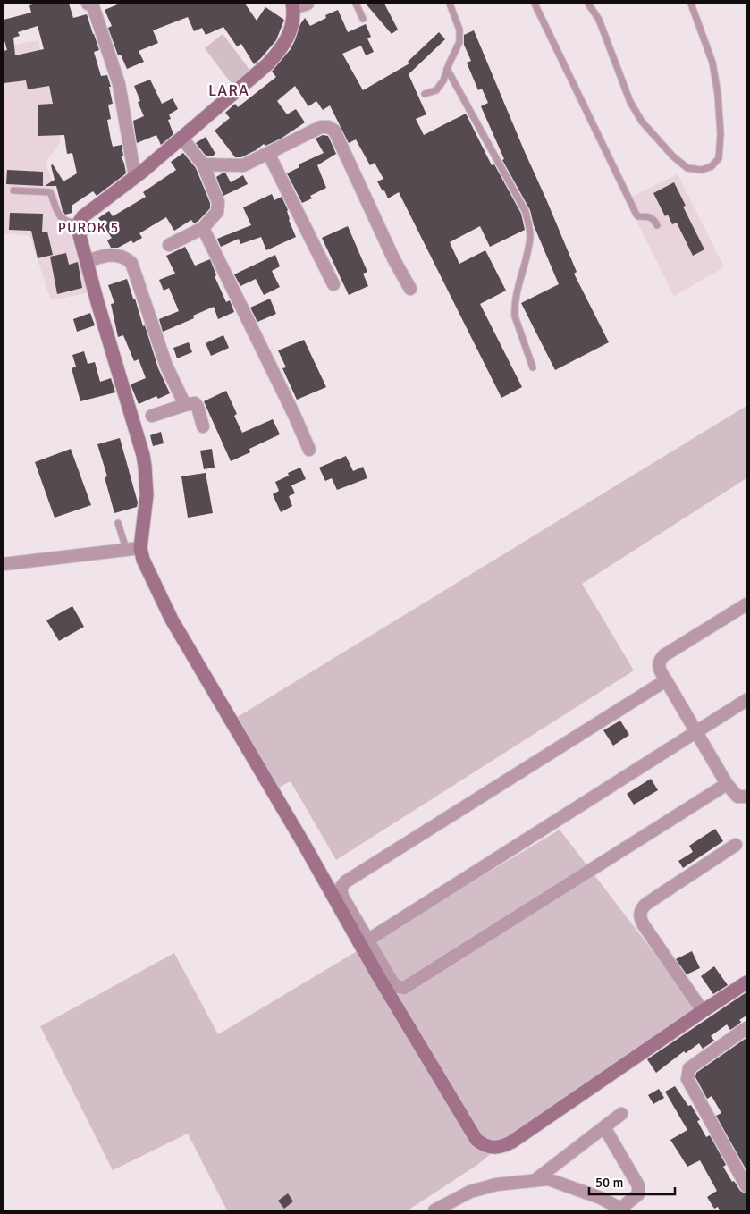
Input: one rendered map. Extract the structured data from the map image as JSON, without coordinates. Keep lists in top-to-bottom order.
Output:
{
  "districts": ["LARA", "PUROK 5"],
  "scale_bar": "50 m"
}
